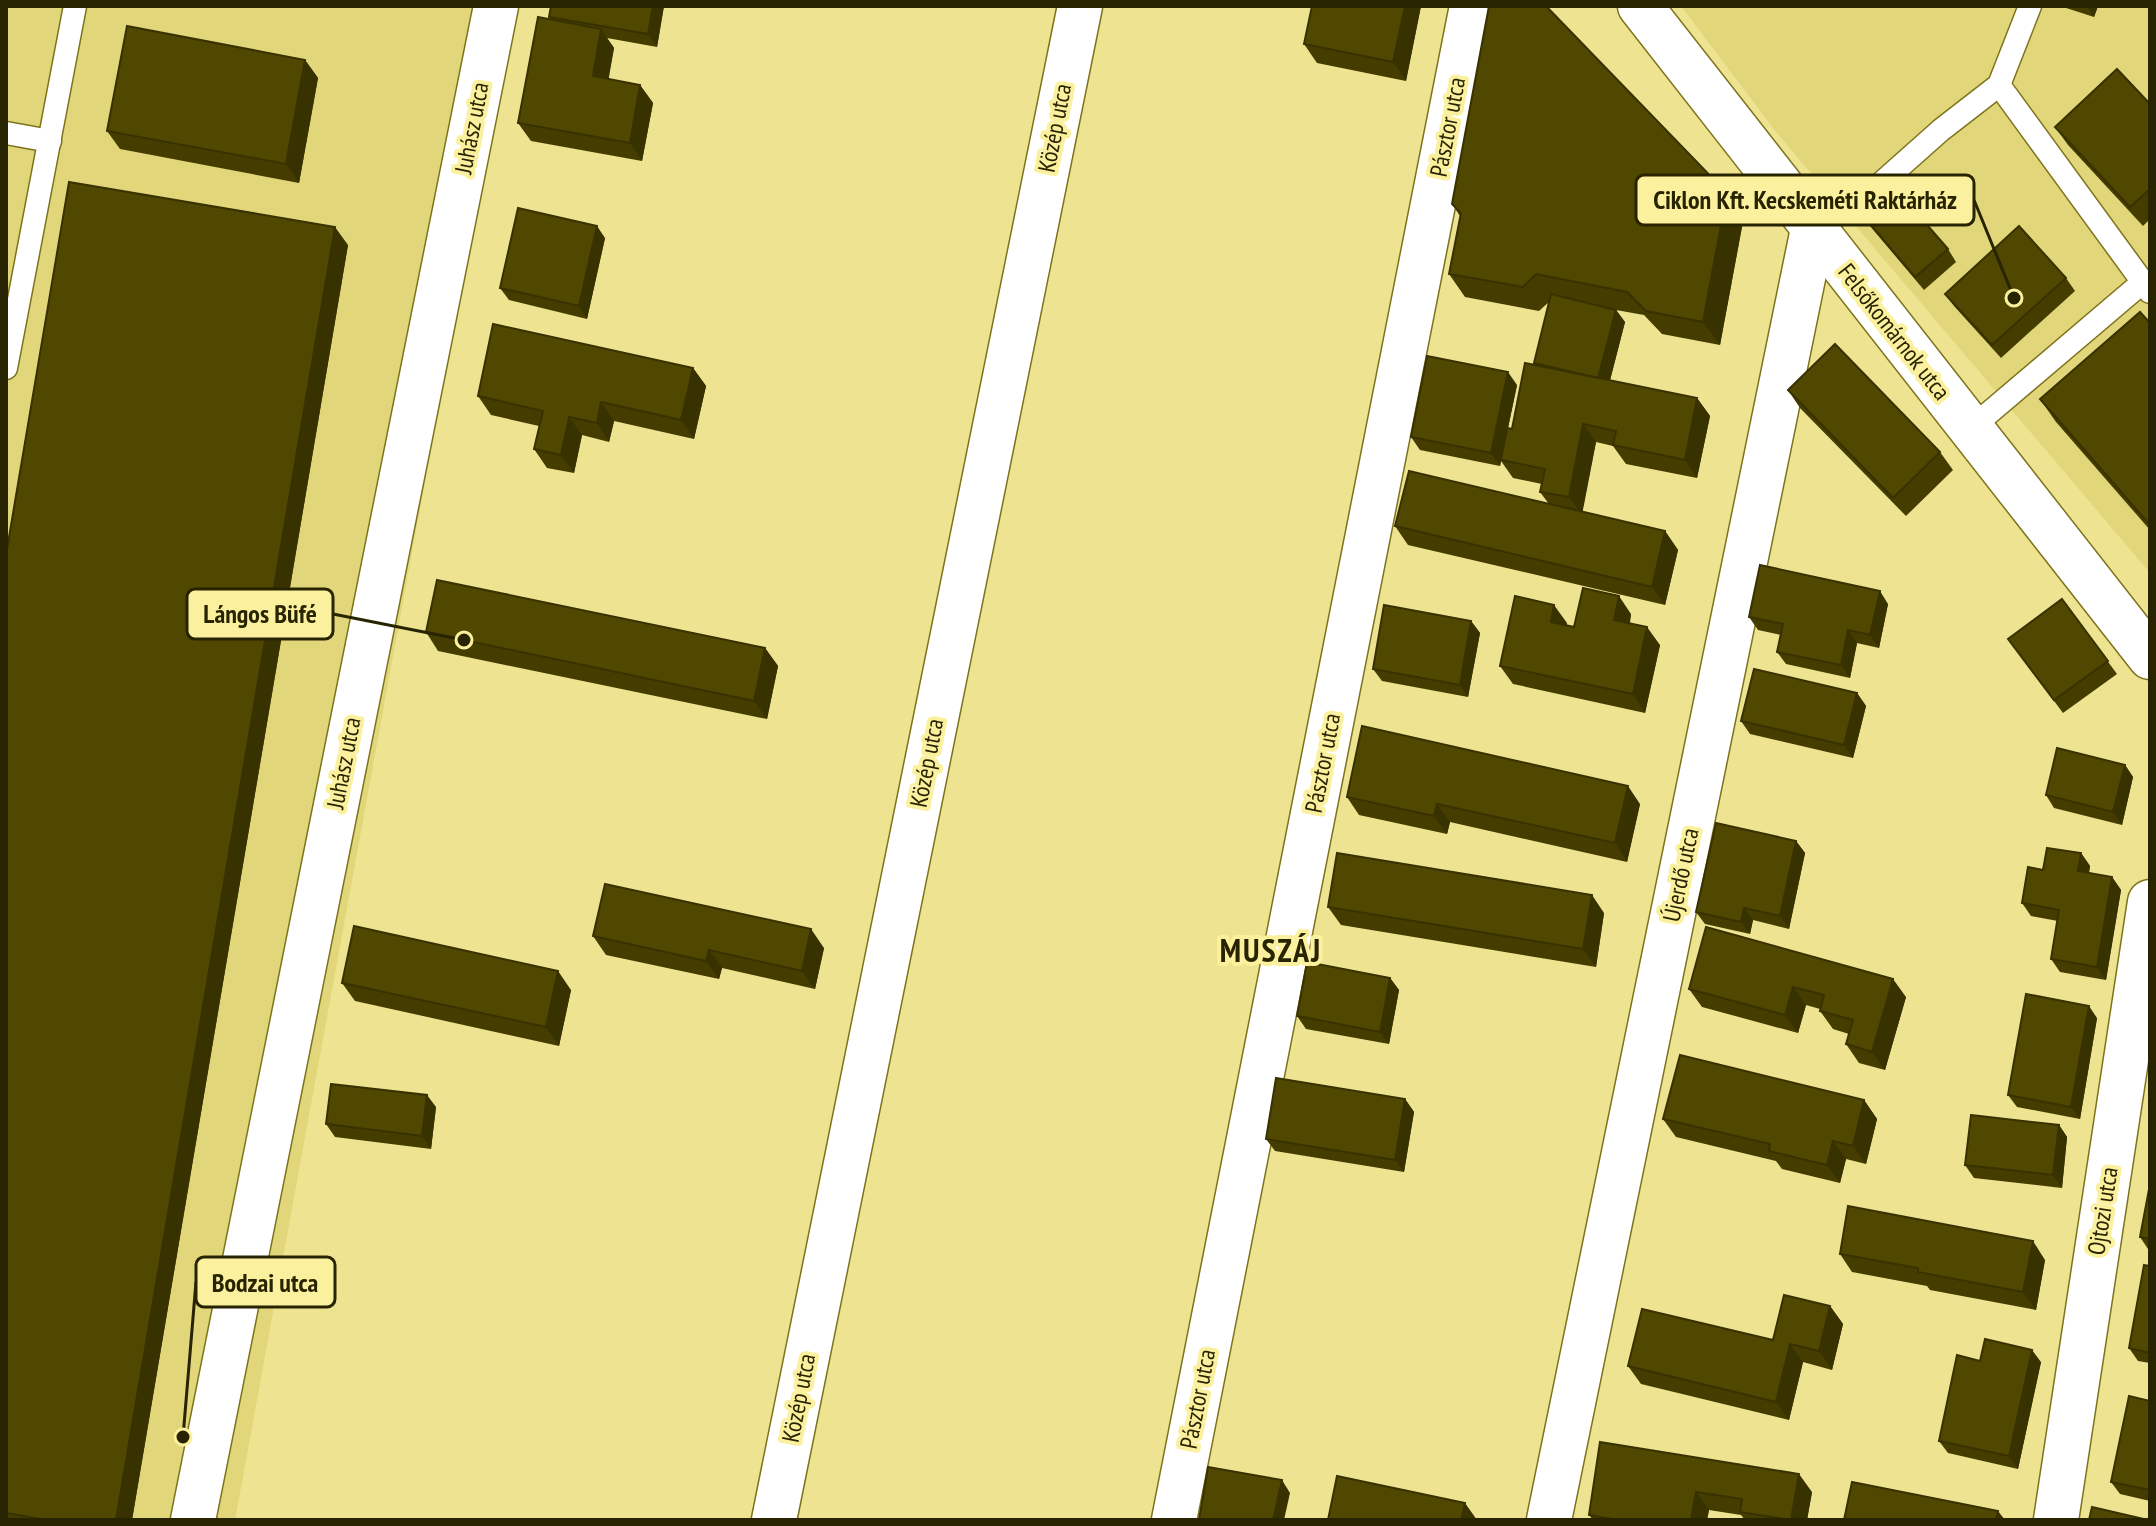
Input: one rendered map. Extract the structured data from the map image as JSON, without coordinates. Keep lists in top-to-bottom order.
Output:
{
  "streets": {
    "street": [
      "Pásztor utca",
      "Juhász utca",
      "Közép utca",
      "Felsőkomárnok utca",
      "Újerdő utca",
      "Ojtozi utca"
    ]
  },
  "crossings": [
    ["Felsőkomárnok utca", "Újerdő utca"]
  ],
  "districts": ["MUSZÁJ"],
  "places": ["Ciklon Kft. Kecskeméti Raktárház", "Lángos Büfé", "Bodzai utca"]
}
